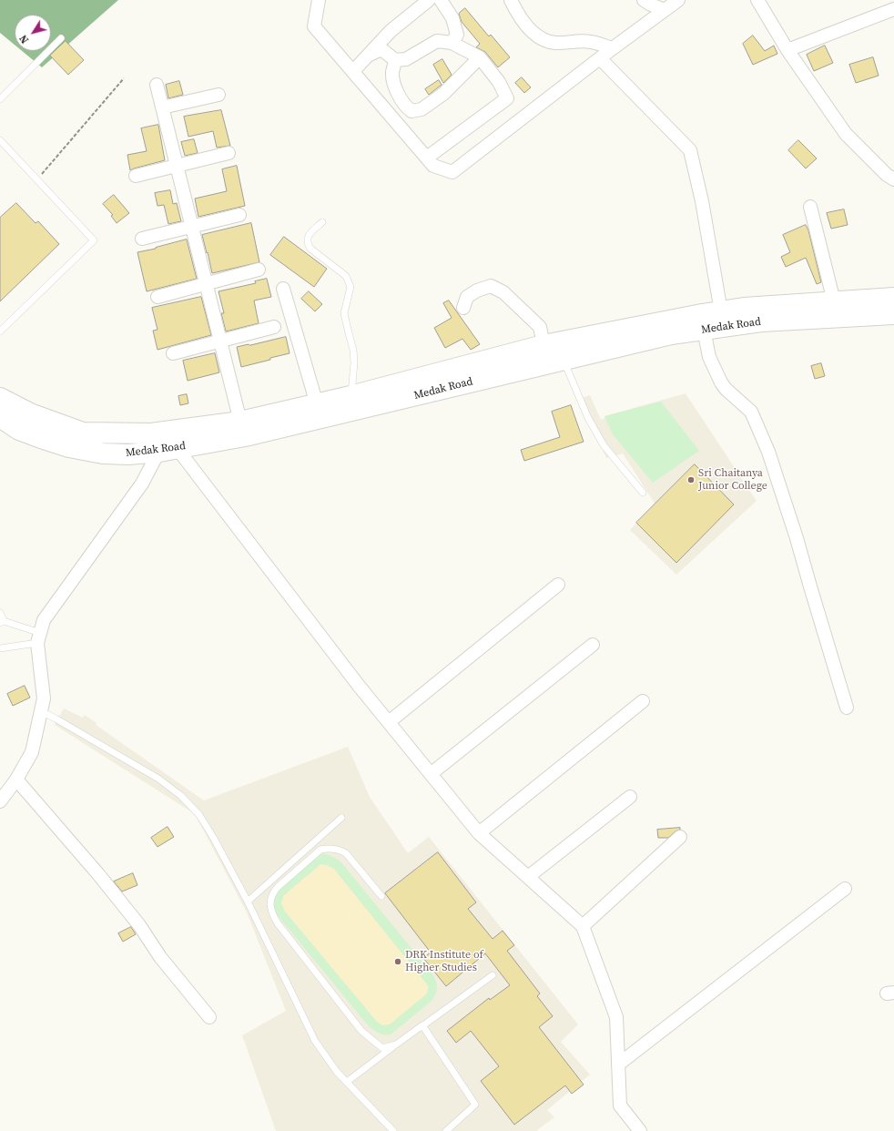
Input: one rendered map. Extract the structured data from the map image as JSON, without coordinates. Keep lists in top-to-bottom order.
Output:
{
  "streets": {
    "main road": ["Medak Road"]
  },
  "places": ["Sri Chaitanya Junior College", "DRK Institute of Higher Studies"],
  "north": "bottom left"
}
